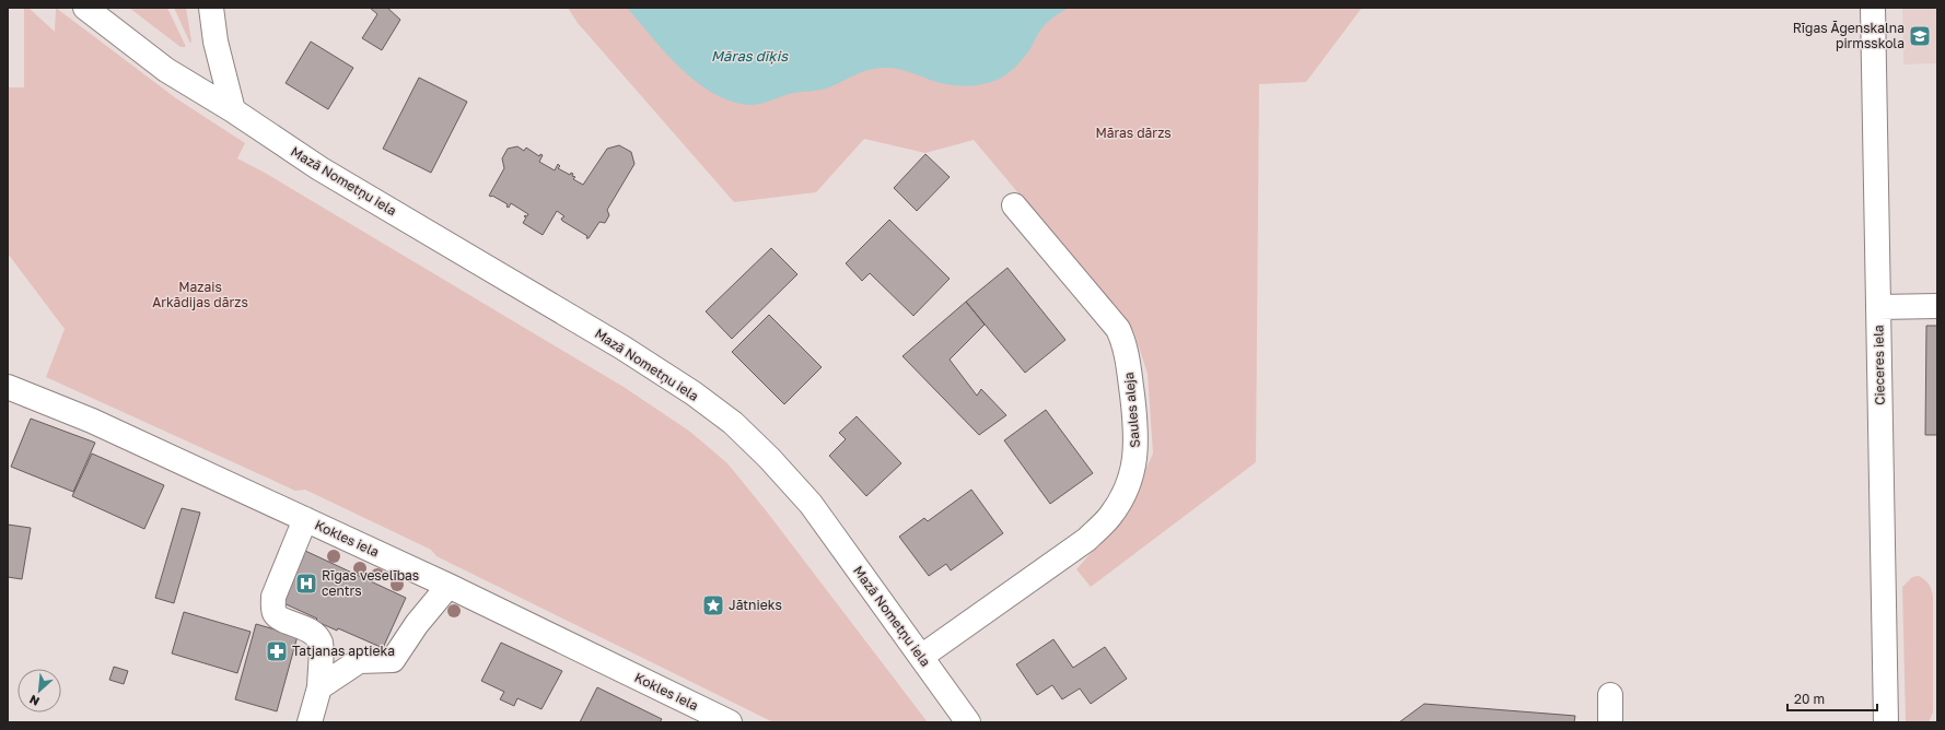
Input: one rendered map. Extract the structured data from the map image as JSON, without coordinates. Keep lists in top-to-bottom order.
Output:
{
  "streets": {
    "street": [
      "Mazā Nometņu iela",
      "Cieceres iela",
      "Saules aleja",
      "Kokles iela"
    ]
  },
  "crossings": [
    ["Mazā Nometņu iela", "Saules aleja"]
  ],
  "water": ["Māras dīķis"],
  "parks": ["Māras dārzs", "Mazais Arkādijas dārzs"],
  "places": {
    "school or university": ["Rīgas Āgenskalna pirmsskola"],
    "hospital": ["Rīgas veselības centrs"],
    "place": ["Jātnieks"],
    "pharmacy": ["Tatjanas aptieka"]
  },
  "scale_bar": "20 m",
  "north": "bottom left"
}
